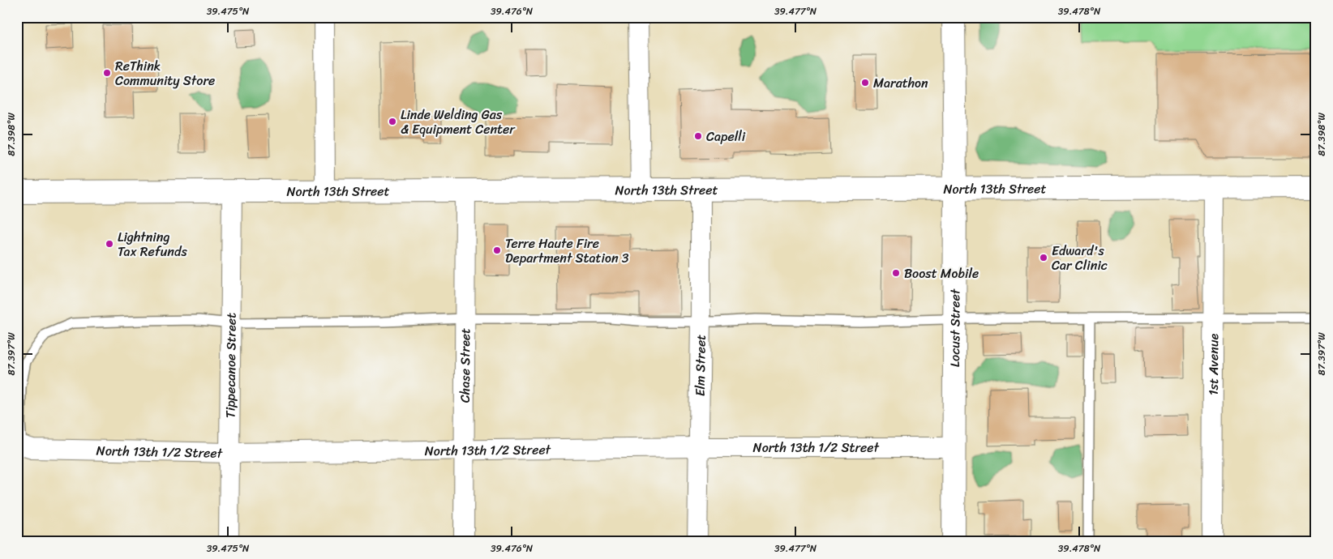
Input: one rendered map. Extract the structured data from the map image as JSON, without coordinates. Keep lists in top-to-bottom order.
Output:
{
  "streets": {
    "main road": ["North 13th Street", "Locust Street"],
    "street": [
      "1st Avenue",
      "Elm Street",
      "Tippecanoe Street",
      "Chase Street",
      "North 13th 1/2 Street"
    ]
  },
  "crossings": [
    ["North 13th Street", "Locust Street"],
    ["North 13th Street", "1st Avenue"],
    ["North 13th Street", "Elm Street"],
    ["North 13th Street", "Tippecanoe Street"],
    ["North 13th Street", "Chase Street"],
    ["Locust Street", "North 13th 1/2 Street"],
    ["Elm Street", "North 13th 1/2 Street"],
    ["Tippecanoe Street", "North 13th 1/2 Street"],
    ["Chase Street", "North 13th 1/2 Street"]
  ],
  "places": [
    "ReThink Community Store",
    "Marathon",
    "Linde Welding Gas & Equipment Center",
    "Capelli",
    "Lightning Tax Refunds",
    "Terre Haute Fire Department Station 3",
    "Edward's Car Clinic",
    "Boost Mobile"
  ],
  "coordinates": [
    "39.475°N",
    "39.476°N",
    "39.477°N",
    "39.478°N",
    "87.398°W",
    "87.397°W"
  ]
}
